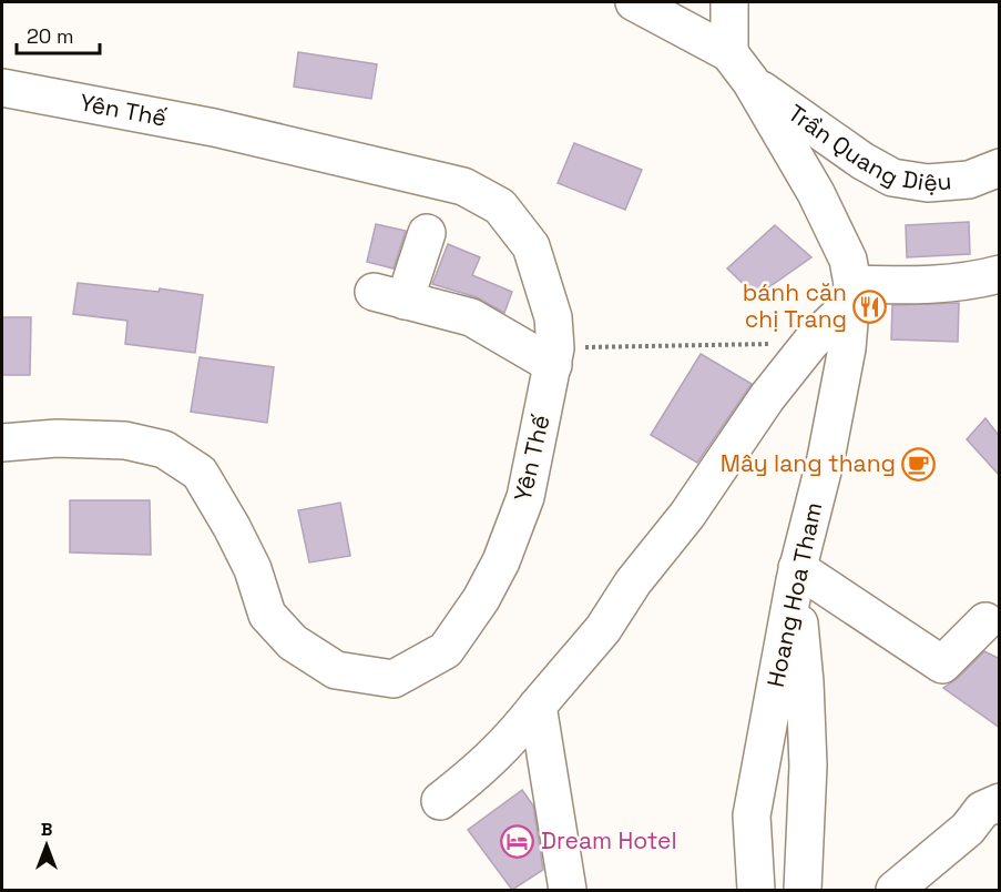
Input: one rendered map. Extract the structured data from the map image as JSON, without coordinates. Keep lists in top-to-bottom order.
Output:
{
  "streets": {
    "street": ["Yên Thế", "Trần Quang Diệu", "Hoang Hoa Tham"]
  },
  "crossings": [
    ["Trần Quang Diệu", "Hoang Hoa Tham"]
  ],
  "places": {
    "restaurant": ["bánh căn chị Trang"],
    "cafe": ["Mây lang thang"],
    "hotel": ["Dream Hotel"]
  },
  "scale_bar": "20 m",
  "north": "top"
}
